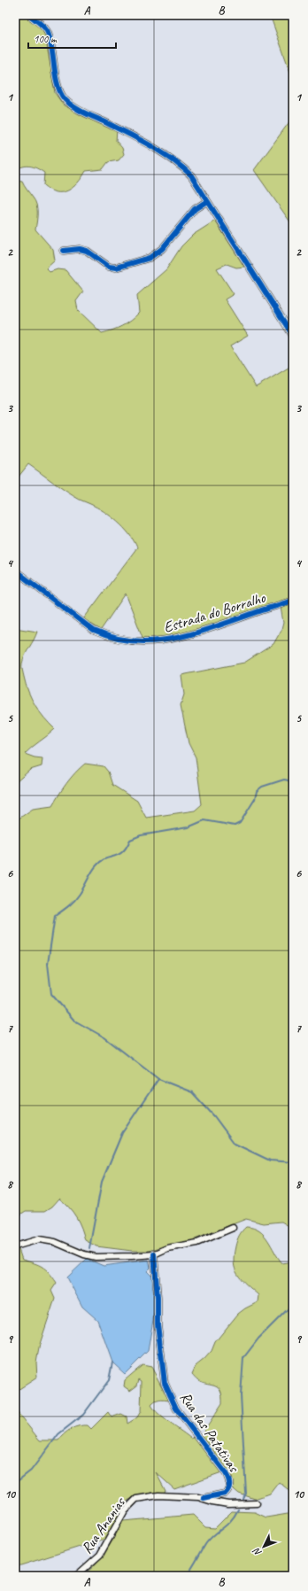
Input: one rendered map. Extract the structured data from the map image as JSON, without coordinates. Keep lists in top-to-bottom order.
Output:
{
  "streets": {
    "street": ["Estrada do Borralho", "Rua das Patativas", "Rua Ananias"]
  },
  "crossings": [
    ["Rua das Patativas", "Rua Ananias"]
  ],
  "scale_bar": "100 m",
  "north": "bottom left",
  "grid": {
    "columns": ["A", "B"],
    "rows": [
      "1",
      "2",
      "3",
      "4",
      "5",
      "6",
      "7",
      "8",
      "9",
      "10"
    ]
  }
}
